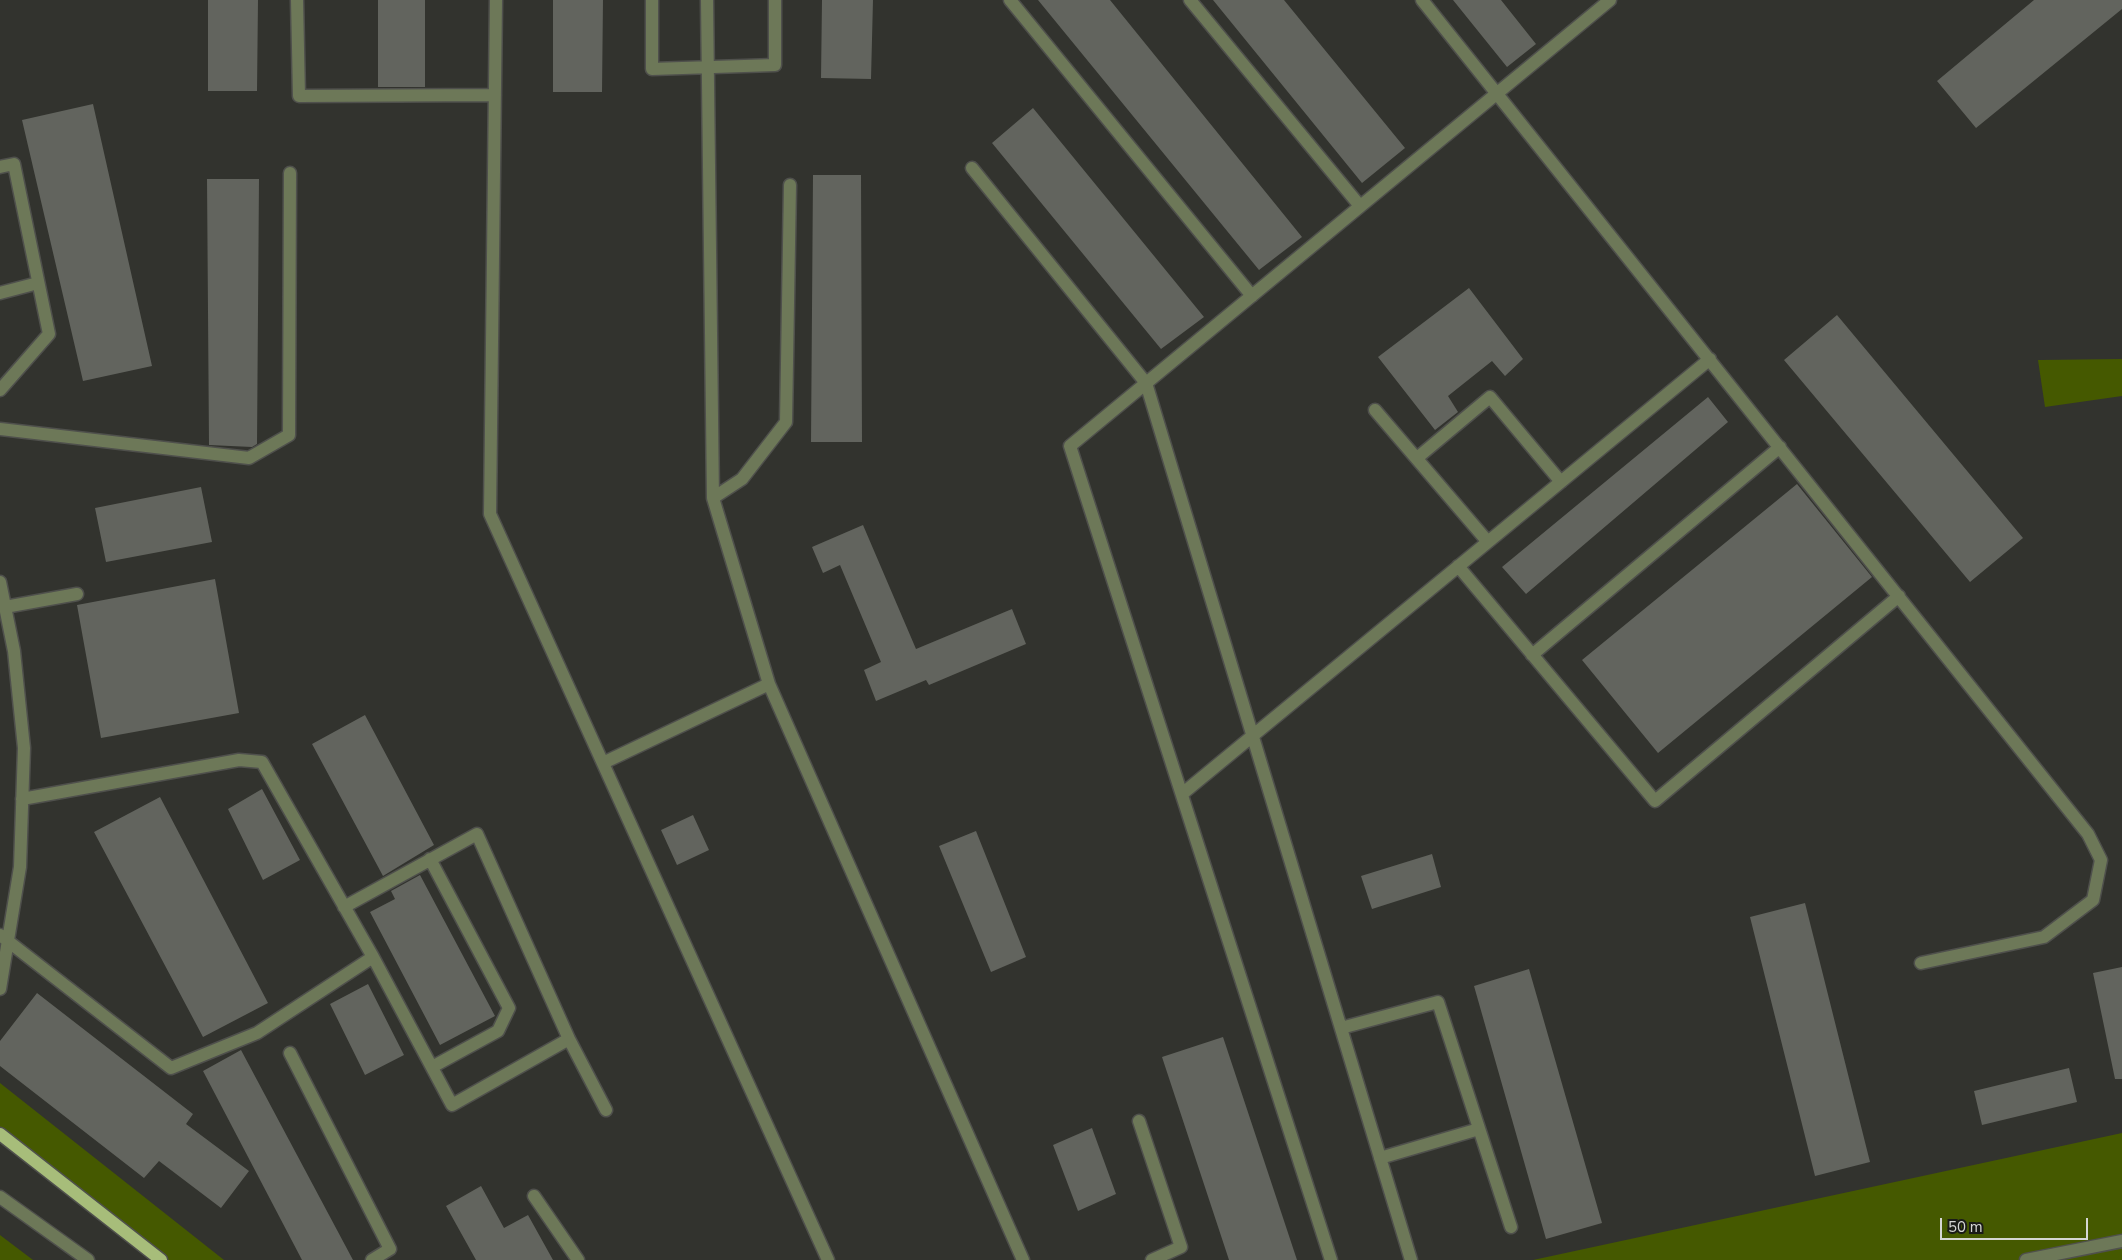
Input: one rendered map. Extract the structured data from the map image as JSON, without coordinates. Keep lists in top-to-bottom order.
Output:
{
  "scale_bar": "50 m"
}
